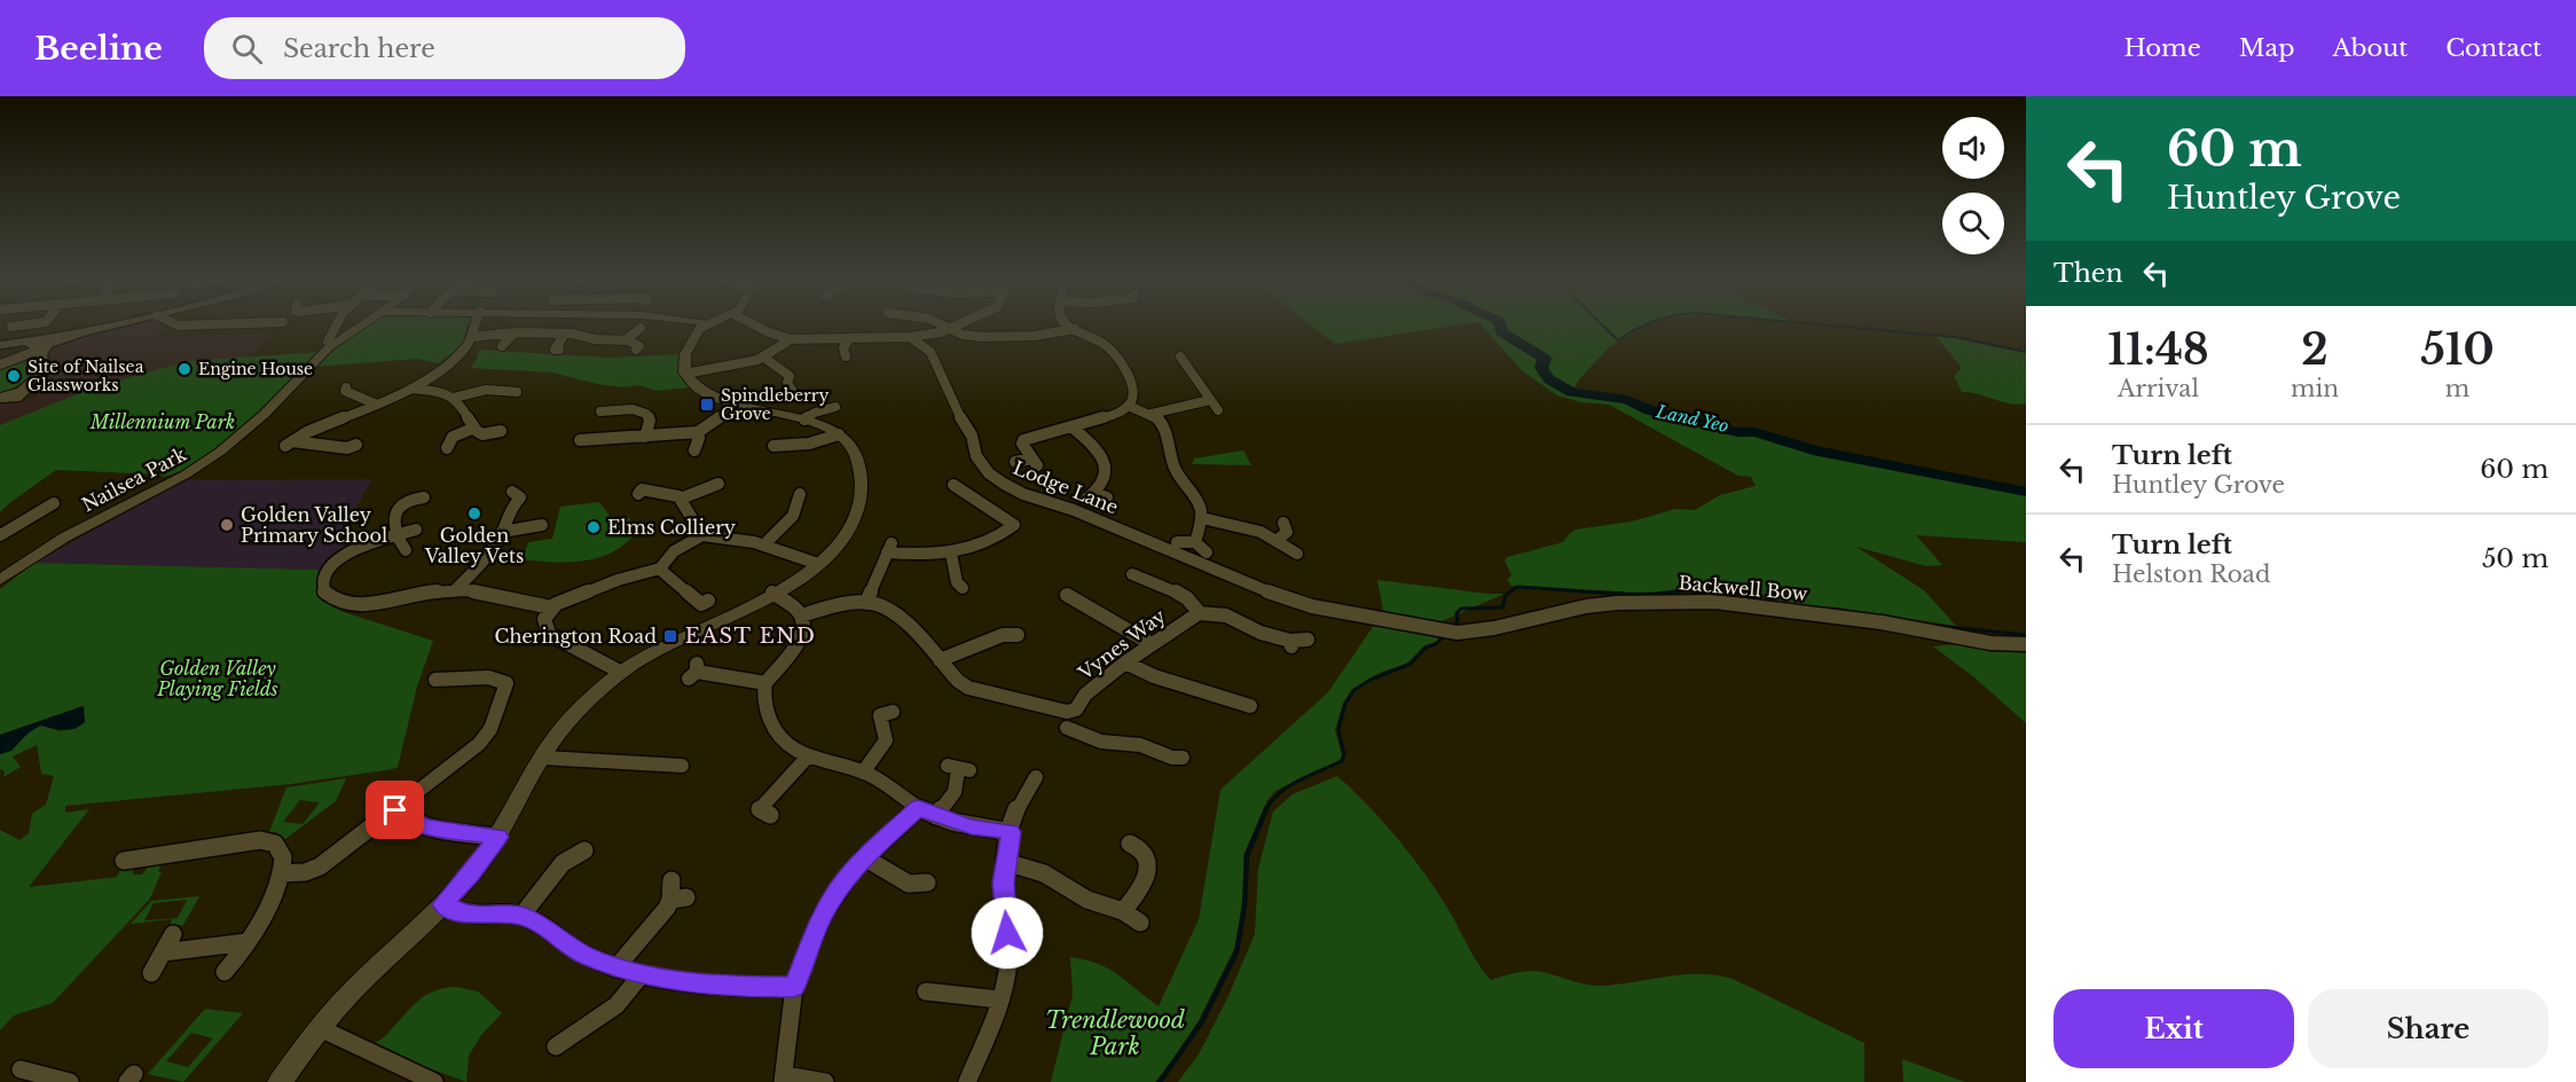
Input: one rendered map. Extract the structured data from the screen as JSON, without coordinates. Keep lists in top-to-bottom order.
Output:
{
  "streets": {
    "street": [
      "Nailsea Park",
      "Lodge Lane",
      "Backwell Bow",
      "Vynes Way"
    ]
  },
  "crossings": [
    ["Lodge Lane", "Backwell Bow"]
  ],
  "districts": ["EAST END"],
  "water": ["Land Yeo"],
  "parks": ["Millennium Park", "Golden Valley Playing Fields", "Trendlewood Park"],
  "places": {
    "other": [
      "Engine House",
      "Site of Nailsea Glassworks",
      "Golden Valley Vets",
      "Golden Valley Primary School",
      "Elms Colliery"
    ],
    "transit": ["Spindleberry Grove", "Cherington Road"]
  },
  "page": {
    "header": "Beeline",
    "search": "Search here",
    "nav": [
      "Home",
      "Map",
      "About",
      "Contact"
    ],
    "turn": ["60 m", "Huntley Grove"],
    "then": "Then",
    "eta": [
      "11:48",
      "Arrival",
      "2",
      "min",
      "510",
      "m"
    ],
    "list": [
      {
        "name": "Turn left",
        "note": "Huntley Grove",
        "value": "60 m"
      },
      {
        "name": "Turn left",
        "note": "Helston Road",
        "value": "50 m"
      }
    ],
    "buttons": ["Exit", "Share"]
  }
}
